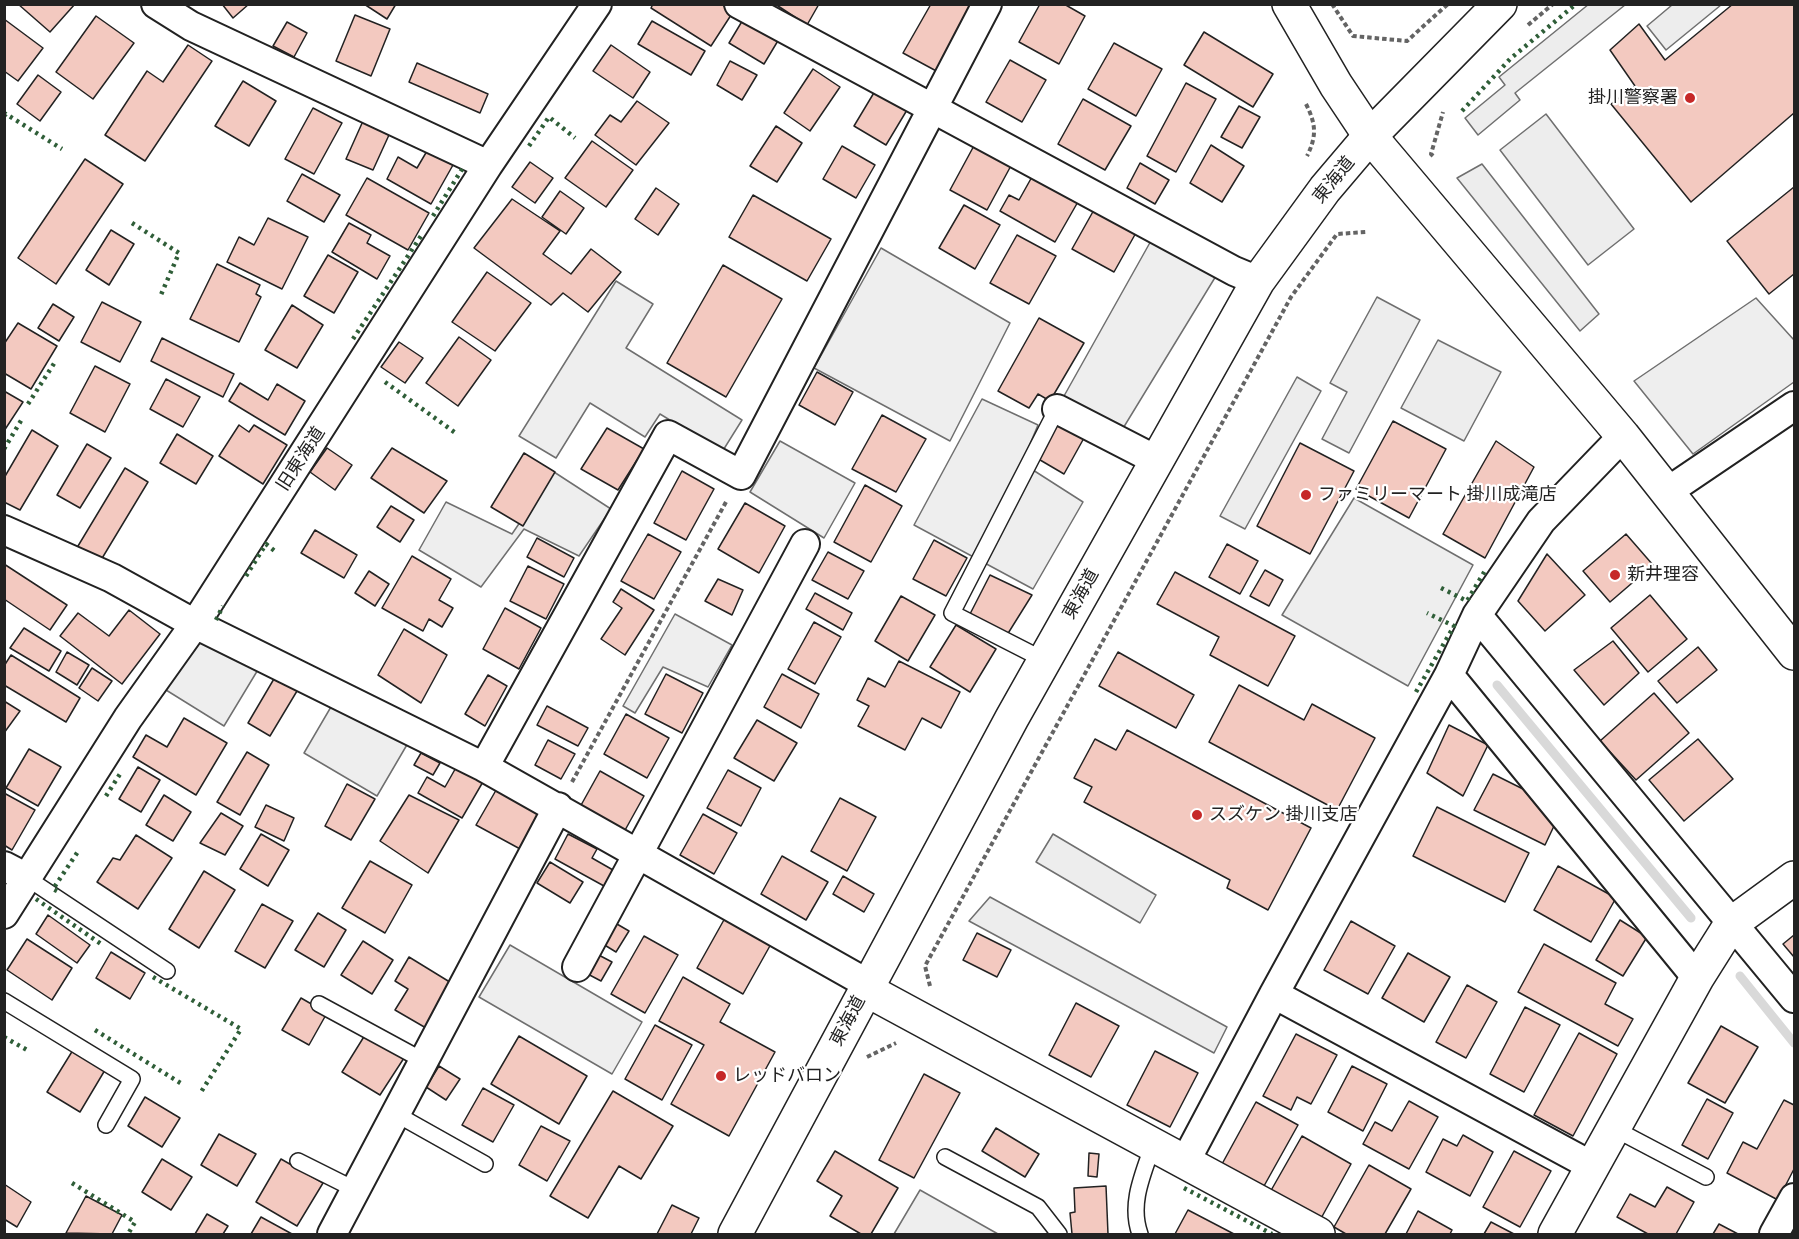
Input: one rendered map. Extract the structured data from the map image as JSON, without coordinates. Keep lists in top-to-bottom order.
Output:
{
  "streets": {
    "street": ["東海道", "旧東海道"]
  },
  "places": [
    "掛川警察署",
    "ファミリーマート 掛川成滝店",
    "新井理容",
    "スズケン 掛川支店",
    "レッドバロン"
  ]
}
